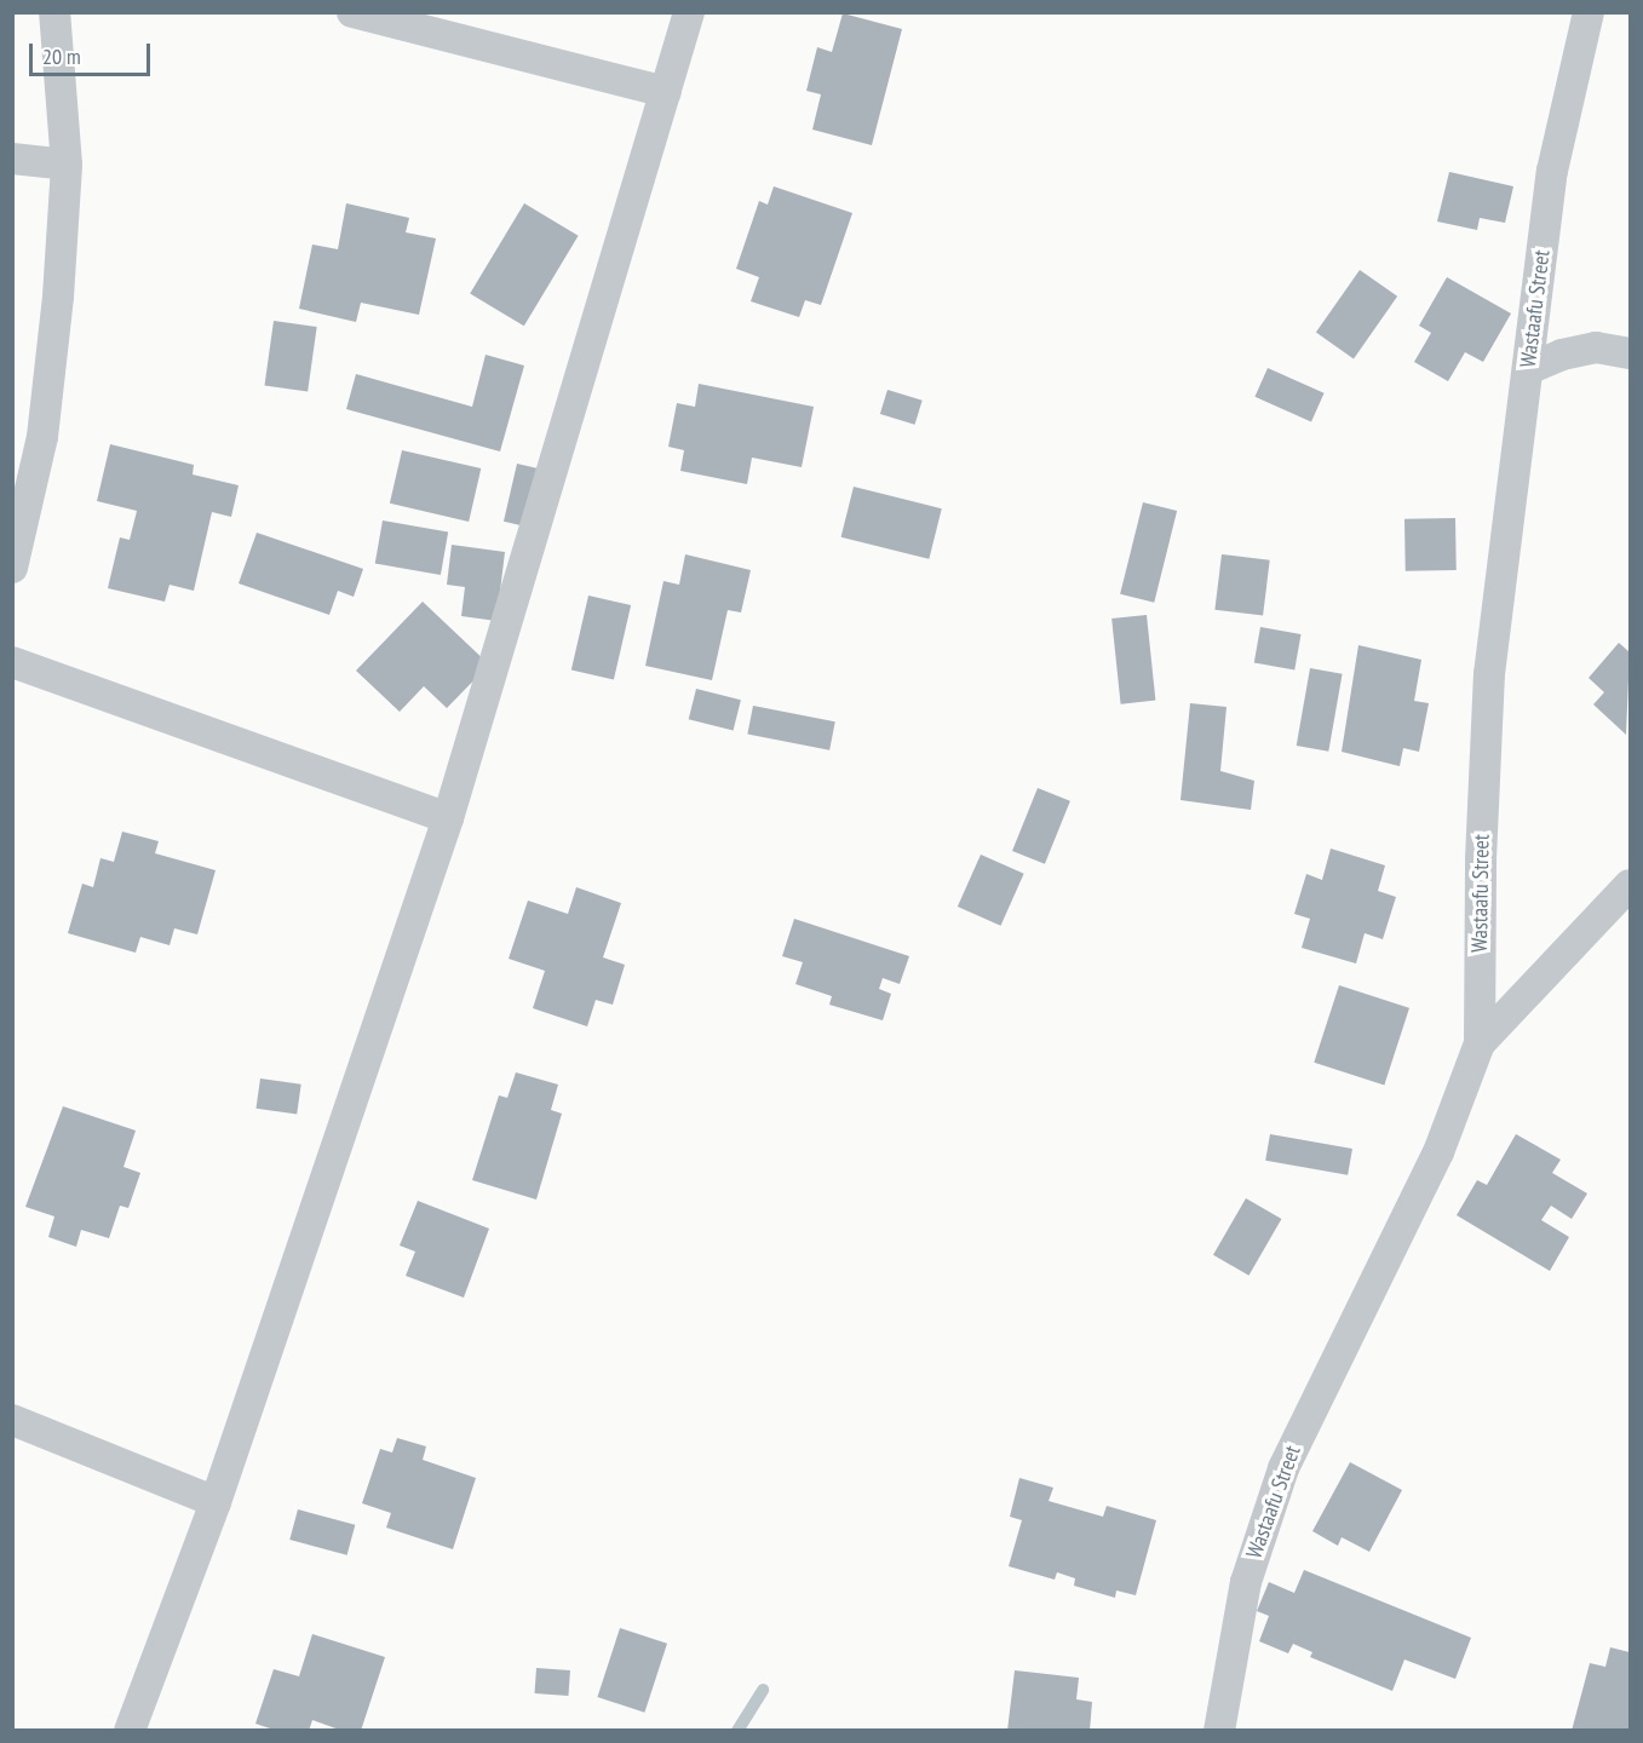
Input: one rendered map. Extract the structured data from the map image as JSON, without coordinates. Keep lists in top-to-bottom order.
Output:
{
  "streets": {
    "street": ["Wastaafu Street"]
  },
  "scale_bar": "20 m"
}
